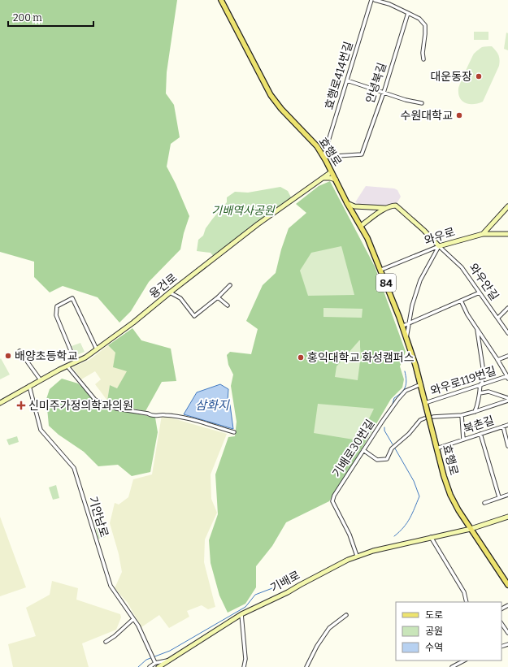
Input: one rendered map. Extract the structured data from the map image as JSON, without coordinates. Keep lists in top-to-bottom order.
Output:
{
  "streets": {
    "main road": ["효행로", "84"],
    "street": [
      "효행로414번길",
      "안녕북길",
      "와우로",
      "와우안길",
      "융건로",
      "와우로119번길",
      "북촌길",
      "기배로30번길",
      "기안남로",
      "기배로"
    ]
  },
  "crossings": [
    ["효행로414번길", "안녕북길"],
    ["효행로414번길", "효행로"],
    ["안녕북길", "효행로"],
    ["효행로", "와우로"],
    ["효행로", "융건로"],
    ["효행로", "와우로119번길"],
    ["효행로", "북촌길"],
    ["효행로", "기배로30번길"],
    ["효행로", "기배로"],
    ["와우로", "와우안길"],
    ["융건로", "기안남로"],
    ["기배로30번길", "기배로"]
  ],
  "water": ["삼화지"],
  "parks": ["기배역사공원"],
  "places": {
    "other": [
      "대운동장",
      "수원대학교",
      "배양초등학교",
      "홍익대학교 화성캠퍼스"
    ],
    "health": ["신미주가정의학과의원"]
  },
  "legend": ["도로", "공원", "수역"],
  "scale_bar": "200 m"
}
